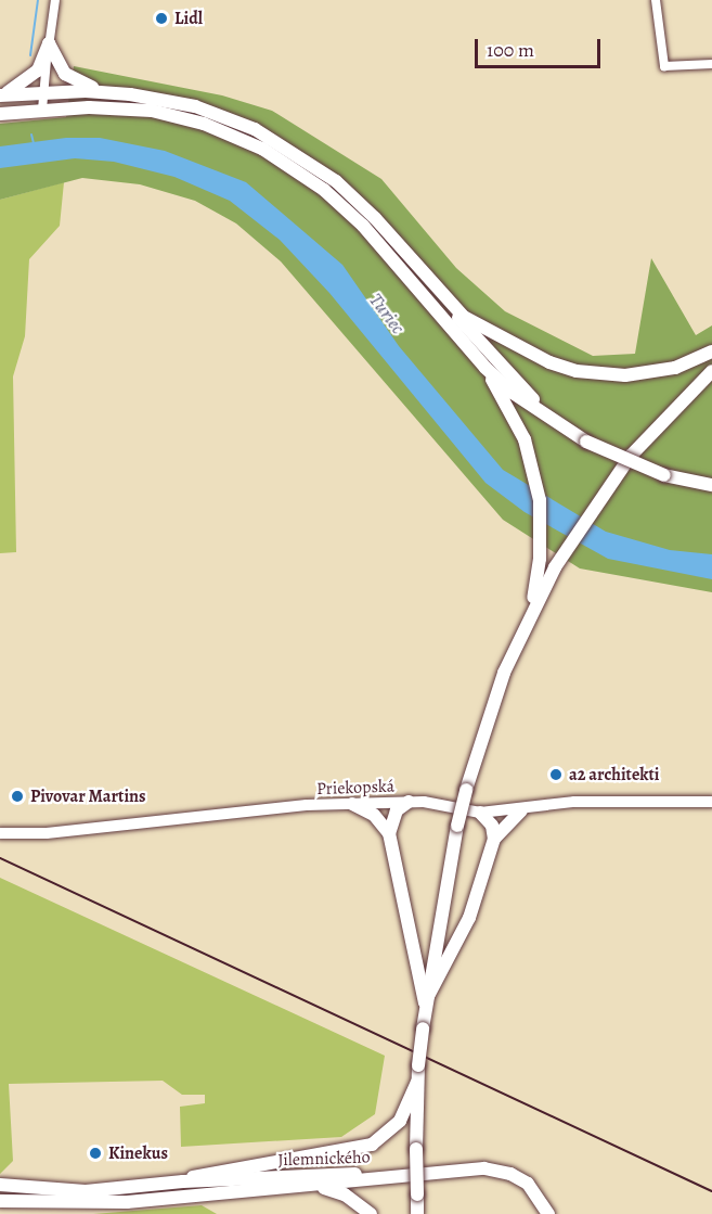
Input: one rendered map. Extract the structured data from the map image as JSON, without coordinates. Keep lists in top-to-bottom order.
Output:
{
  "streets": {
    "main road": ["Jilemnického"],
    "street": ["Priekopská"]
  },
  "water": ["Turiec"],
  "places": [
    "Lidl",
    "a2 architekti",
    "Pivovar Martins",
    "Kinekus"
  ],
  "scale_bar": "100 m"
}
